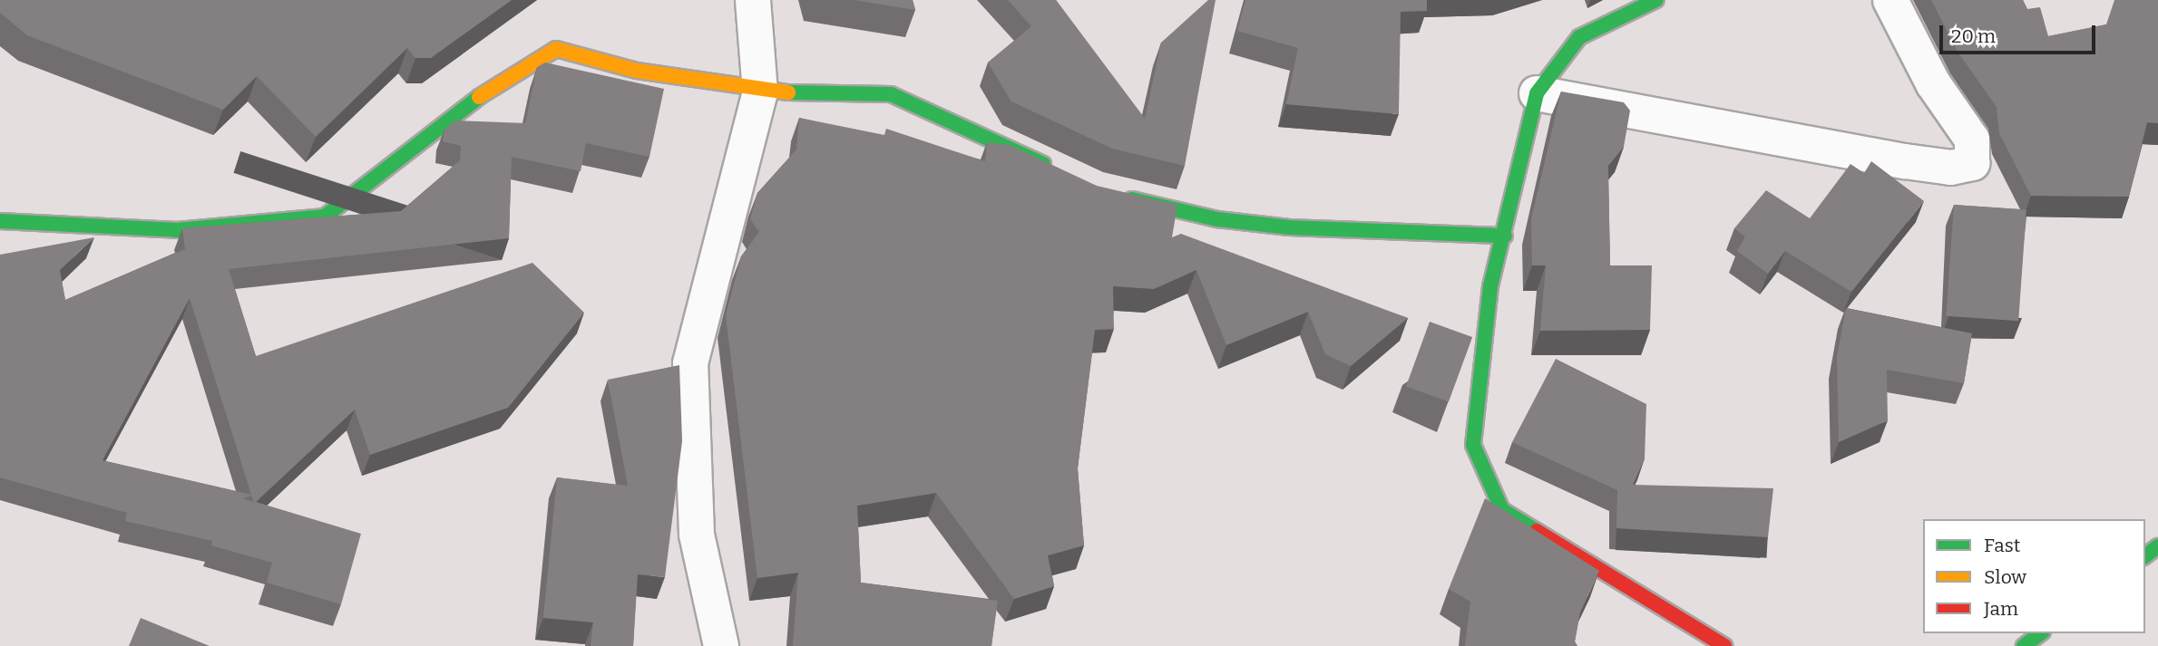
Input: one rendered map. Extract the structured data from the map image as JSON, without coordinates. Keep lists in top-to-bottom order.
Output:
{
  "legend": ["Fast", "Slow", "Jam"],
  "scale_bar": "20 m"
}
